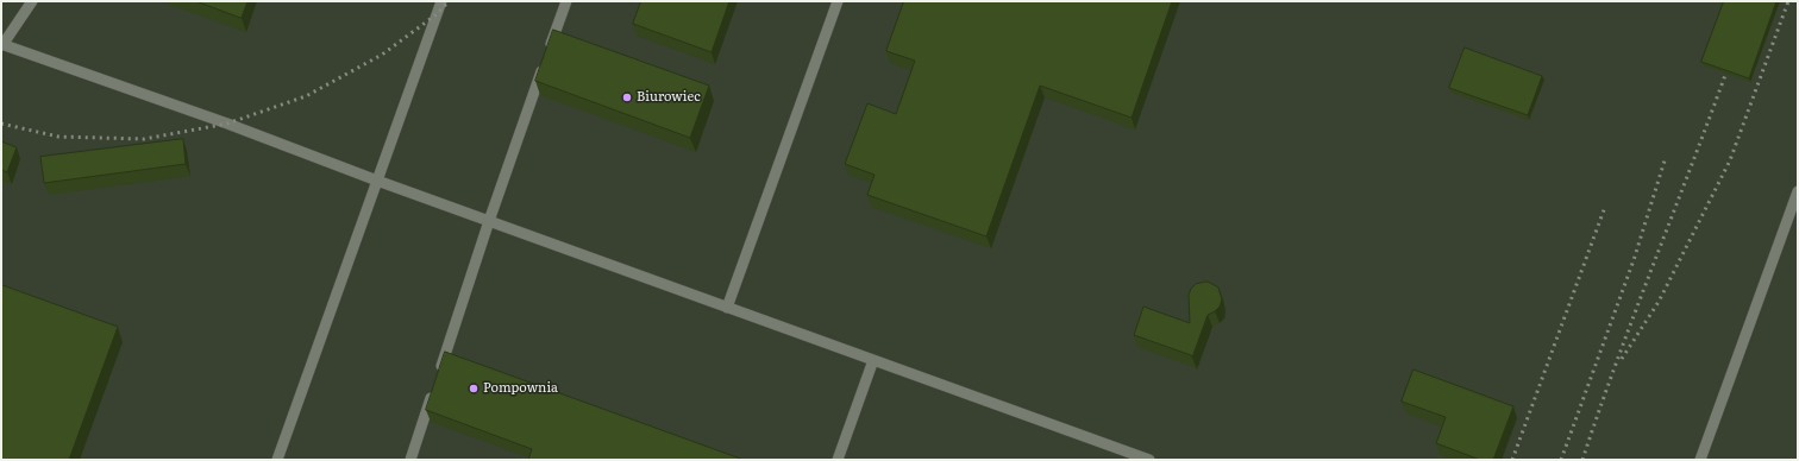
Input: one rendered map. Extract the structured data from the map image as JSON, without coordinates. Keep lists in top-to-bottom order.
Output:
{
  "places": ["Biurowiec", "Pompownia"]
}
